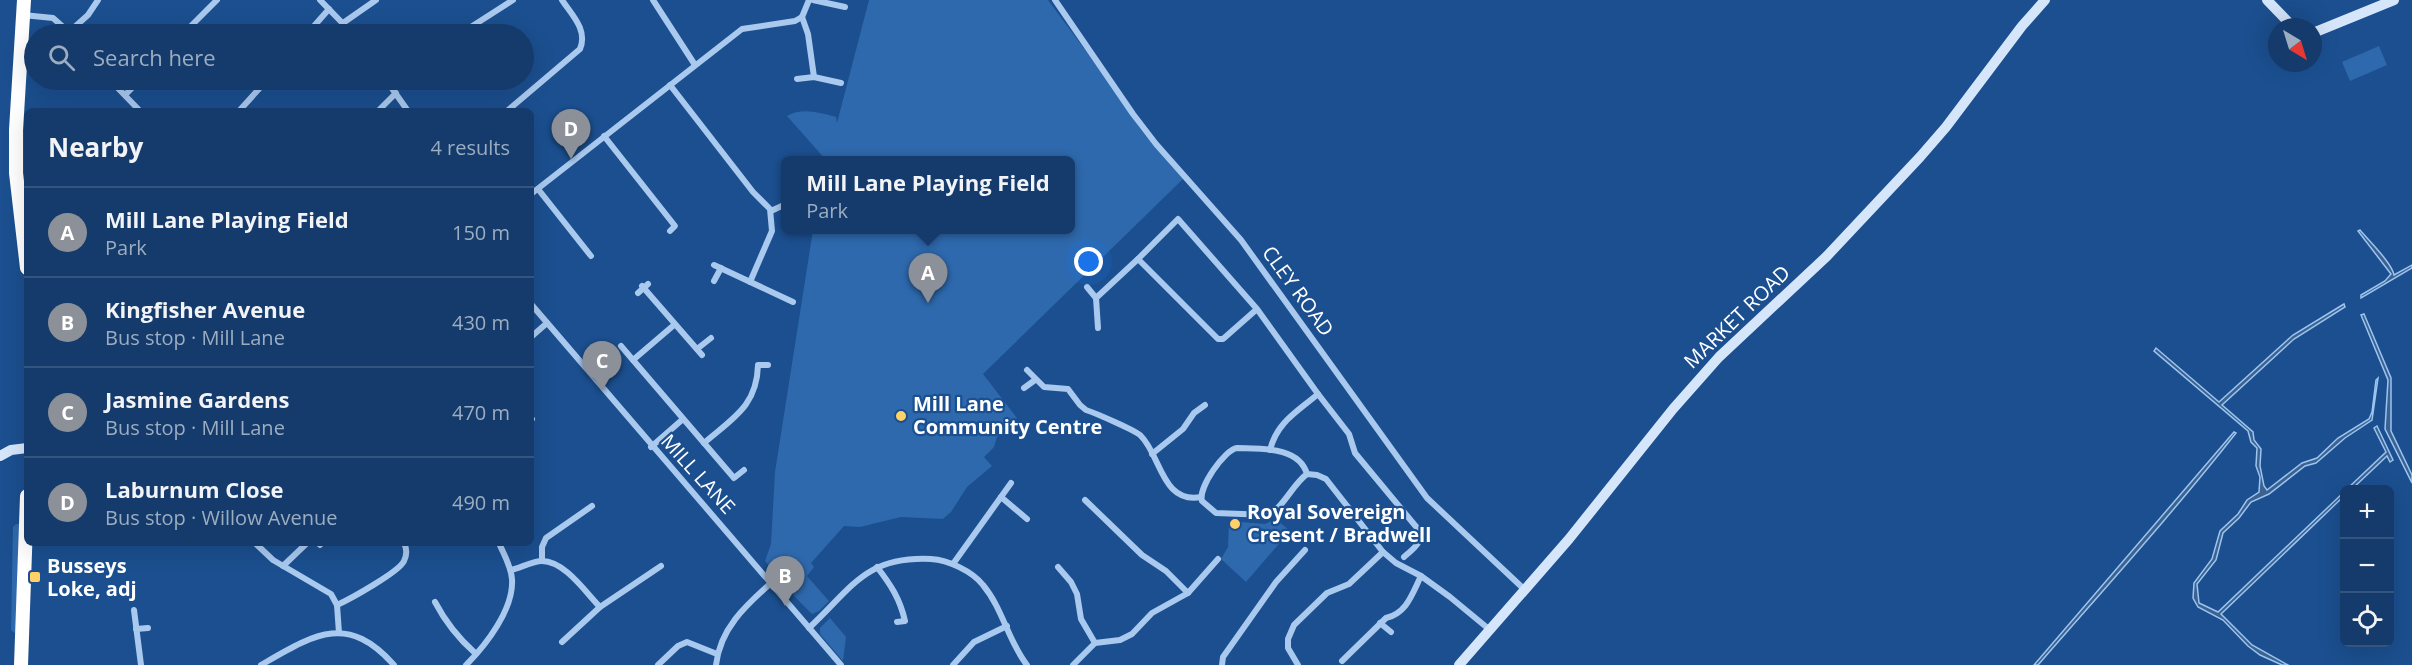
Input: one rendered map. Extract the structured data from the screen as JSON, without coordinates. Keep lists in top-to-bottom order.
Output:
{
  "streets": {
    "street": ["CLEY ROAD", "MARKET ROAD", "MILL LANE"]
  },
  "crossings": [
    ["CLEY ROAD", "MARKET ROAD"]
  ],
  "places": {
    "other": ["Mill Lane Community Centre", "Royal Sovereign Cresent / Bradwell"],
    "transit": ["Busseys Loke, adj"]
  },
  "north": "bottom right",
  "page": {
    "search": "Search here",
    "heading": ["Nearby", "4 results"],
    "pins": [
      "D",
      "A",
      "C",
      "B"
    ],
    "popup": ["Mill Lane Playing Field", "Park"],
    "list": [
      {
        "mark": "A",
        "name": "Mill Lane Playing Field",
        "note": "Park",
        "value": "150 m"
      },
      {
        "mark": "B",
        "name": "Kingfisher Avenue",
        "note": "Bus stop · Mill Lane",
        "value": "430 m"
      },
      {
        "mark": "C",
        "name": "Jasmine Gardens",
        "note": "Bus stop · Mill Lane",
        "value": "470 m"
      },
      {
        "mark": "D",
        "name": "Laburnum Close",
        "note": "Bus stop · Willow Avenue",
        "value": "490 m"
      }
    ],
    "map_buttons": ["+", "−"]
  }
}
